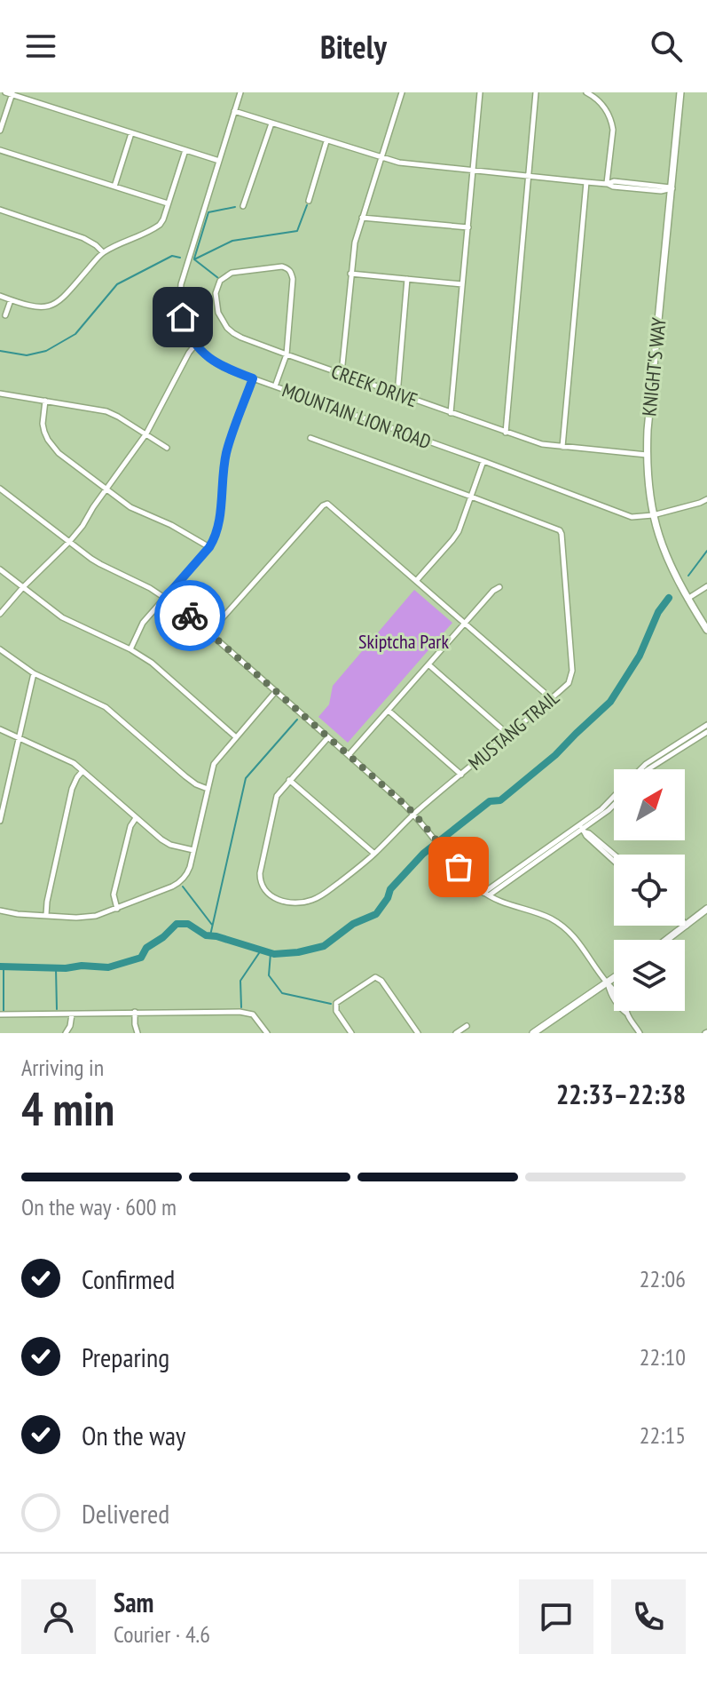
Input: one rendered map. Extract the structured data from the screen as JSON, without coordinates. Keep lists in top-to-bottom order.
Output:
{
  "streets": {
    "main road": ["KNIGHT'S WAY"],
    "street": ["CREEK DRIVE", "MOUNTAIN LION ROAD", "MUSTANG TRAIL"]
  },
  "crossings": [
    ["KNIGHT'S WAY", "CREEK DRIVE"],
    ["KNIGHT'S WAY", "MOUNTAIN LION ROAD"]
  ],
  "parks": ["Skiptcha Park"],
  "north": "top right",
  "page": {
    "header": "Bitely",
    "heading": ["4 min", "Arriving in", "22:33–22:38"],
    "panel": ["Sam", "Courier · 4.6"],
    "bar": "On the way · 600 m",
    "list": [
      ["Confirmed", "22:06"],
      ["Preparing", "22:10"],
      ["On the way", "22:15"],
      "Delivered"
    ]
  }
}
